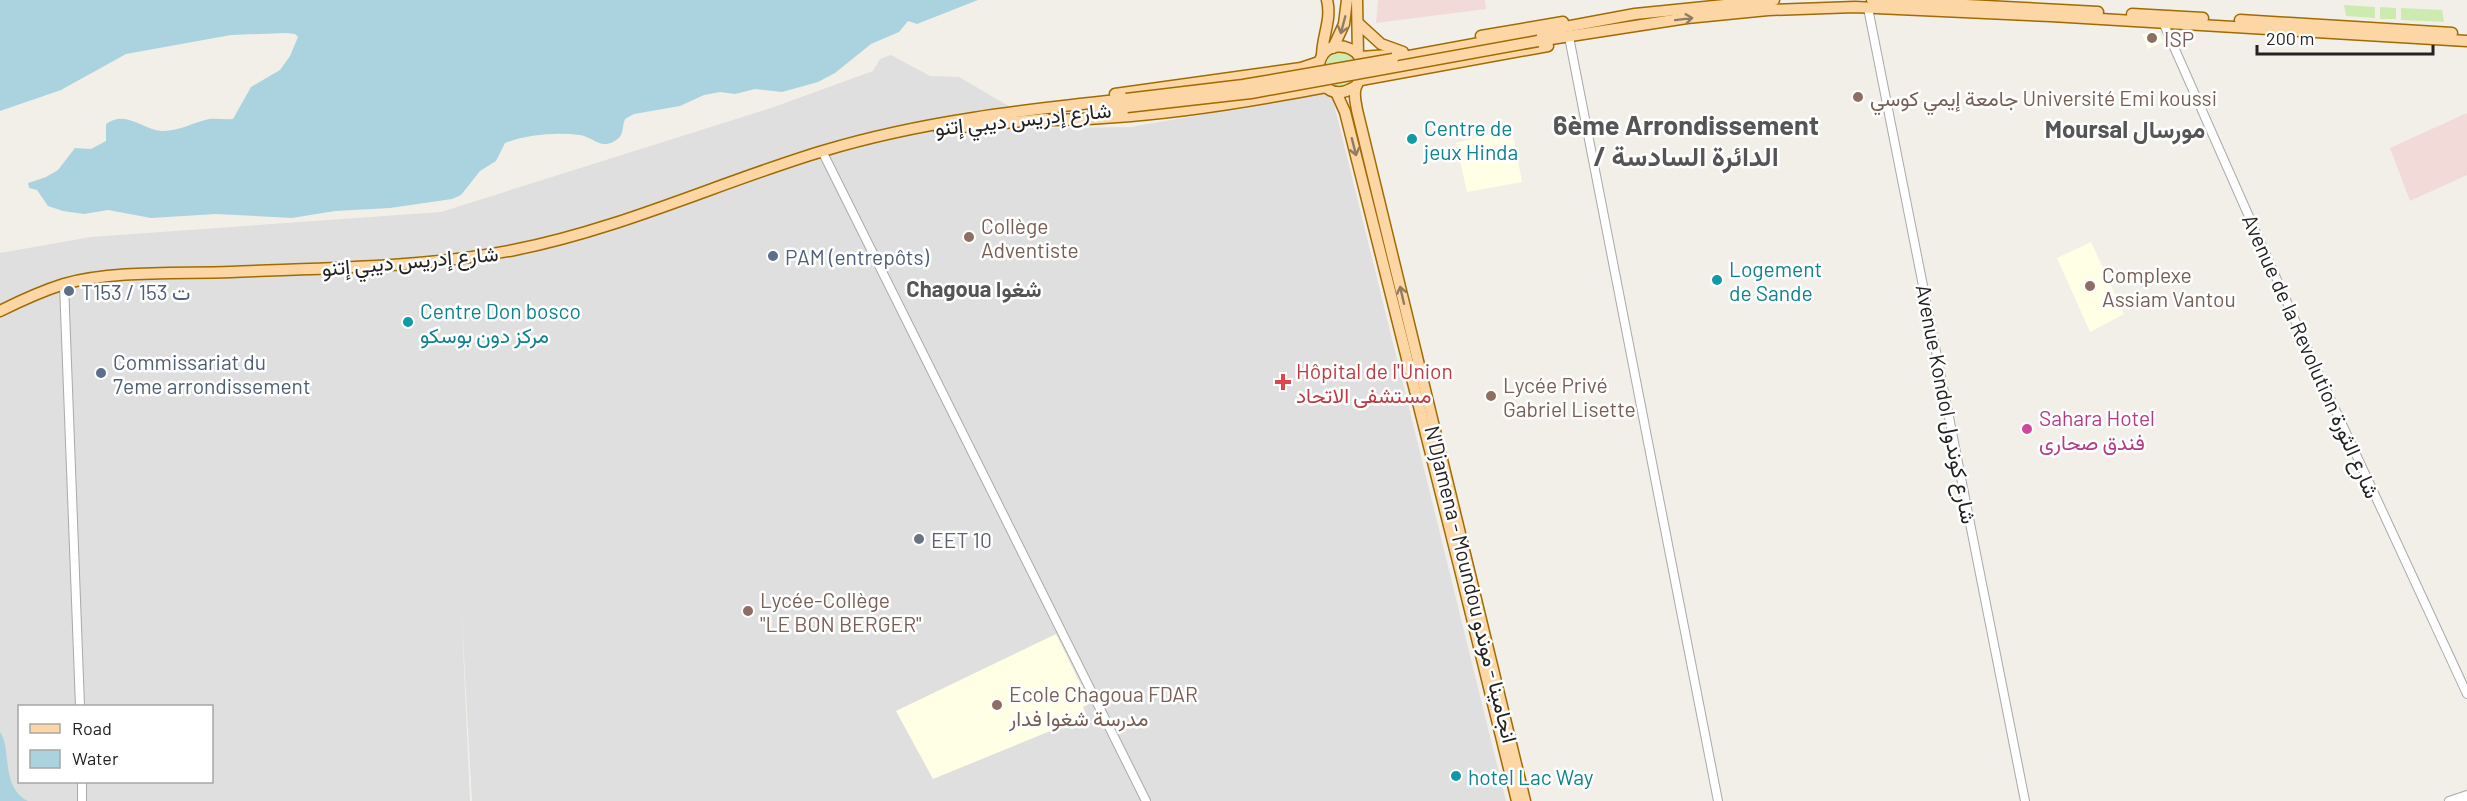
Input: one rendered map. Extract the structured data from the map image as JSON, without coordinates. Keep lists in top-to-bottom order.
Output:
{
  "streets": {
    "main road": ["شارع إدريس ديبي إتنو", "N'Djamena - Moundou انجامينا - موندو"],
    "street": ["Avenue de la Revolution شارع الثورة", "Avenue Kondol شارع كوندول"]
  },
  "districts": ["6ème Arrondissement / الدائرة السادسة", "Moursal مورسال", "Chagoua شغوا"],
  "places": {
    "other": [
      "ISP",
      "جامعة إيمي كوسي Université Emi koussi",
      "Centre de jeux Hinda",
      "Collège Adventiste",
      "PAM (entrepôts)",
      "Logement de Sande",
      "Complexe Assiam Vantou",
      "T153 / ت 153",
      "Centre Don bosco مركز دون بوسكو",
      "Commissariat du 7eme arrondissement",
      "Lycée Privé Gabriel Lisette",
      "Sahara Hotel فندق صحارى",
      "EET 10",
      "Lycée-Collège \"LE BON BERGER\"",
      "Ecole Chagoua FDAR مدرسة شغوا فدار",
      "hotel Lac Way"
    ],
    "health": ["Hôpital de l'Union مستشفى الاتحاد"]
  },
  "legend": ["Road", "Water"],
  "scale_bar": "200 m"
}
